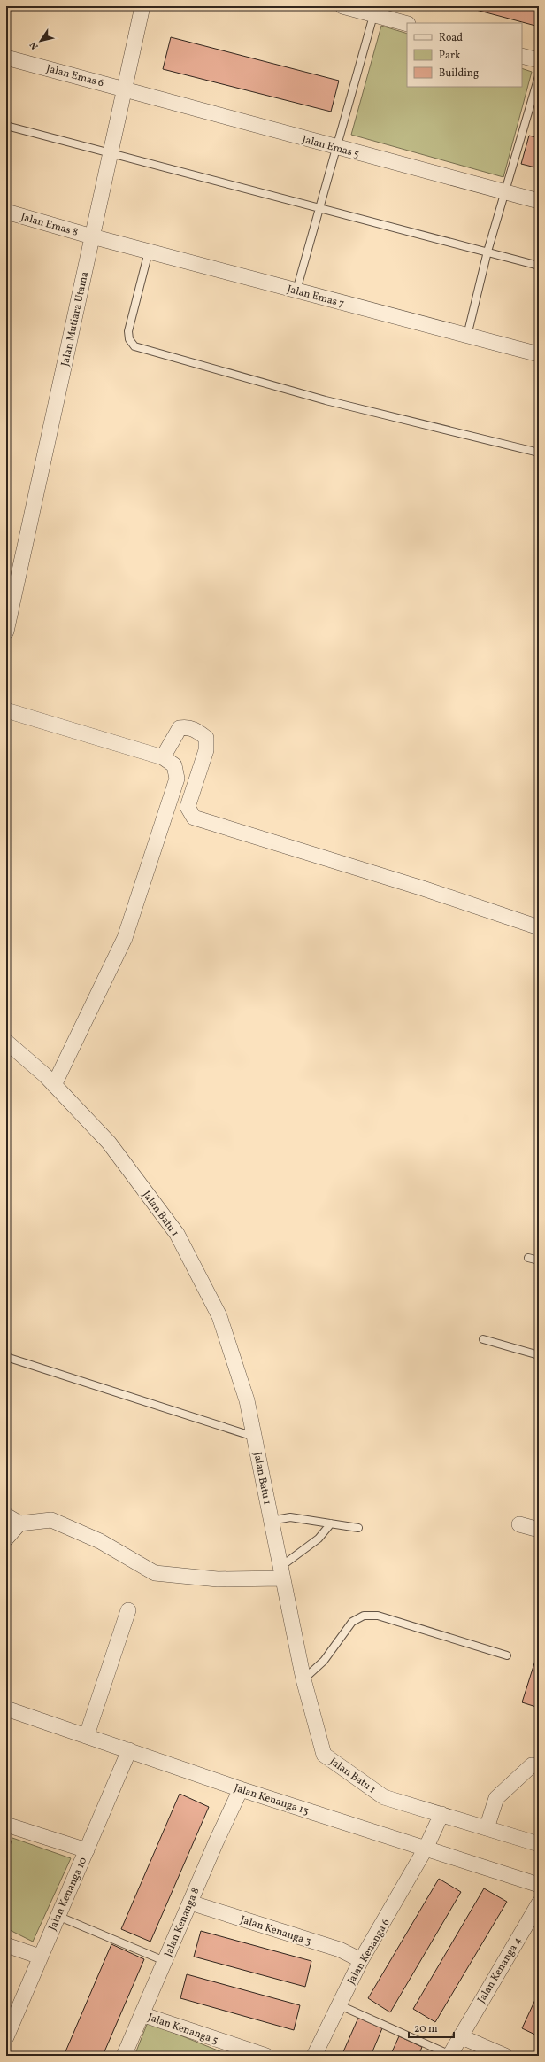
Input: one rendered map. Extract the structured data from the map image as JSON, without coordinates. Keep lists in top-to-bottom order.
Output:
{
  "streets": {
    "street": [
      "Jalan Emas 6",
      "Jalan Emas 5",
      "Jalan Emas 8",
      "Jalan Emas 7",
      "Jalan Mutiara Utama",
      "Jalan Batu 1",
      "Jalan Kenanga 13",
      "Jalan Kenanga 10",
      "Jalan Kenanga 8",
      "Jalan Kenanga 3",
      "Jalan Kenanga 6",
      "Jalan Kenanga 4",
      "Jalan Kenanga 5"
    ]
  },
  "crossings": [
    ["Jalan Emas 6", "Jalan Emas 5"],
    ["Jalan Emas 6", "Jalan Mutiara Utama"],
    ["Jalan Emas 5", "Jalan Mutiara Utama"],
    ["Jalan Emas 8", "Jalan Emas 7"],
    ["Jalan Emas 8", "Jalan Mutiara Utama"],
    ["Jalan Emas 7", "Jalan Mutiara Utama"],
    ["Jalan Batu 1", "Jalan Kenanga 6"],
    ["Jalan Kenanga 13", "Jalan Kenanga 10"],
    ["Jalan Kenanga 13", "Jalan Kenanga 8"],
    ["Jalan Kenanga 13", "Jalan Kenanga 6"],
    ["Jalan Kenanga 8", "Jalan Kenanga 3"],
    ["Jalan Kenanga 8", "Jalan Kenanga 5"],
    ["Jalan Kenanga 3", "Jalan Kenanga 6"]
  ],
  "legend": ["Road", "Park", "Building"],
  "scale_bar": "20 m",
  "north": "bottom left"
}
